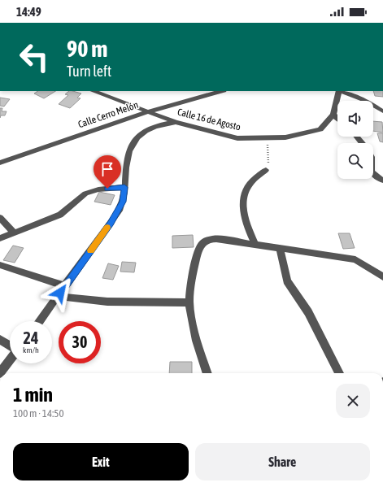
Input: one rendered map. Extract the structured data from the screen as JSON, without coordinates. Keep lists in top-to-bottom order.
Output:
{
  "streets": {
    "street": ["Calle Cerro Melón", "Calle 16 de Agosto"]
  },
  "crossings": [
    ["Calle Cerro Melón", "Calle 16 de Agosto"]
  ],
  "page": {
    "status": "14:49",
    "turn": ["90 m", "Turn left"],
    "speed": "24 km/h",
    "limit": "30",
    "heading": ["1 min", "100 m · 14:50"],
    "buttons": ["Exit", "Share"]
  }
}
